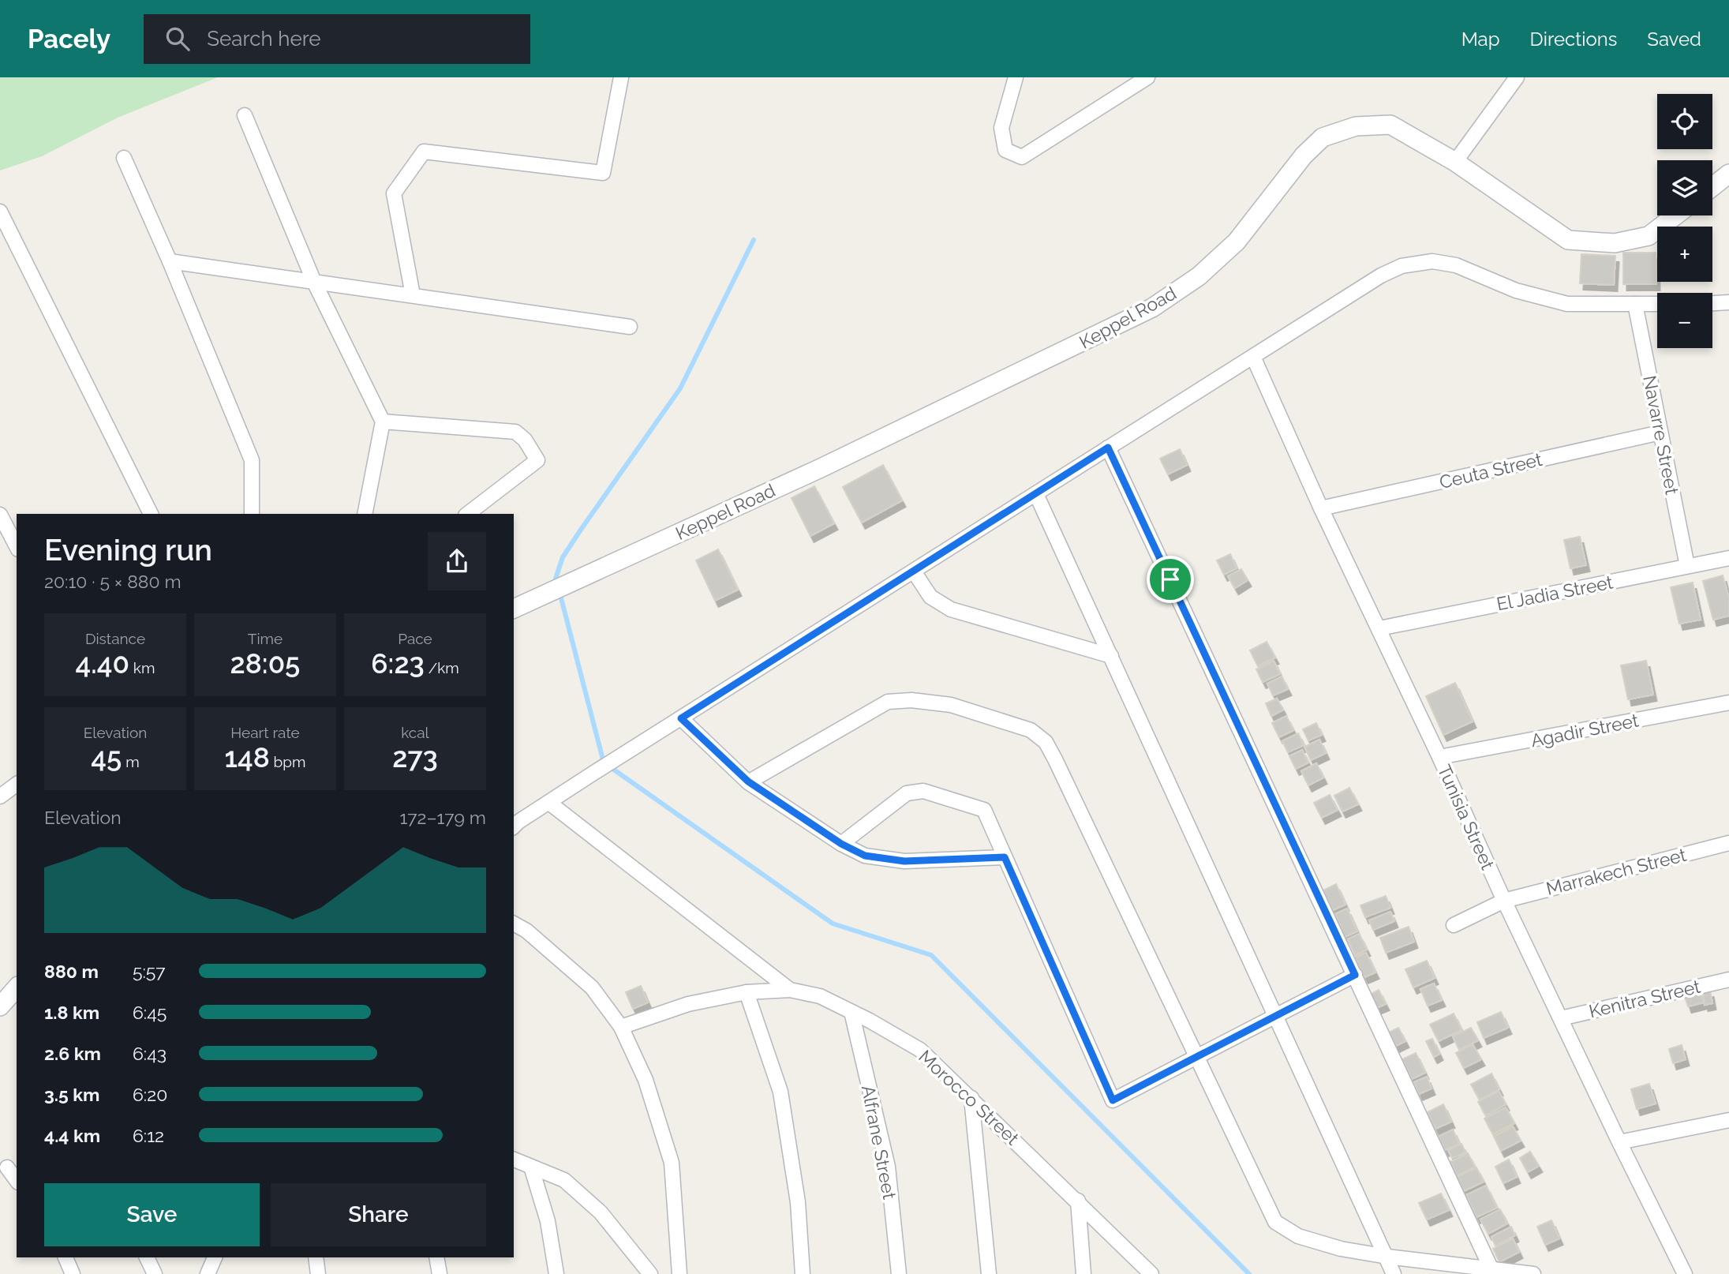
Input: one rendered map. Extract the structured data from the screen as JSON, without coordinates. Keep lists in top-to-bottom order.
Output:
{
  "streets": {
    "street": [
      "Keppel Road",
      "Navarre Street",
      "Ceuta Street",
      "El Jadia Street",
      "Agadir Street",
      "Tunisia Street",
      "Marrakech Street",
      "Kenitra Street",
      "Morocco Street",
      "Alfrane Street"
    ]
  },
  "crossings": [
    ["Navarre Street", "Ceuta Street"],
    ["Navarre Street", "El Jadia Street"],
    ["Ceuta Street", "Tunisia Street"],
    ["El Jadia Street", "Tunisia Street"],
    ["Agadir Street", "Tunisia Street"],
    ["Tunisia Street", "Marrakech Street"],
    ["Tunisia Street", "Kenitra Street"],
    ["Morocco Street", "Alfrane Street"]
  ],
  "page": {
    "header": "Pacely",
    "search": "Search here",
    "nav": ["Map", "Directions", "Saved"],
    "map_buttons": ["+", "−"],
    "heading": ["Evening run", "20:10 · 5 × 880 m"],
    "stats": [
      ["Distance", "4.40 km"],
      ["Time", "28:05"],
      ["Pace", "6:23 /km"],
      ["Elevation", "45 m"],
      ["Heart rate", "148 bpm"],
      ["kcal", "273"]
    ],
    "chart": ["Elevation", "172–179 m"],
    "list": [
      {
        "name": "880 m",
        "note": "5:57"
      },
      {
        "name": "1.8 km",
        "note": "6:45"
      },
      {
        "name": "2.6 km",
        "note": "6:43"
      },
      {
        "name": "3.5 km",
        "note": "6:20"
      },
      {
        "name": "4.4 km",
        "note": "6:12"
      }
    ],
    "buttons": ["Save", "Share"]
  }
}
